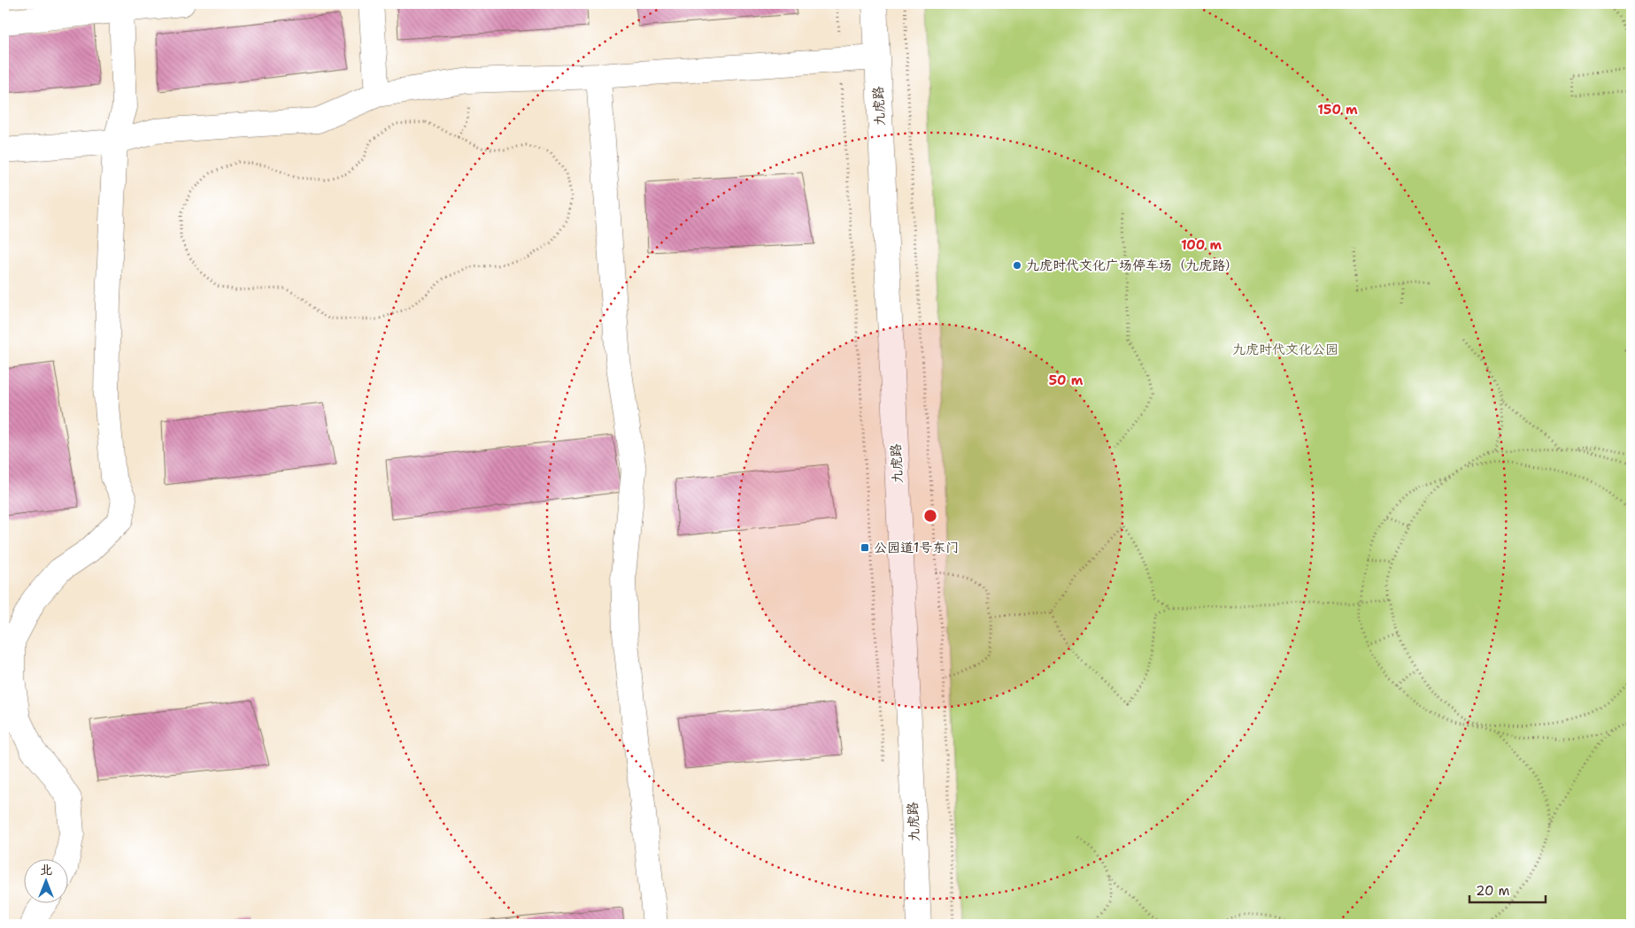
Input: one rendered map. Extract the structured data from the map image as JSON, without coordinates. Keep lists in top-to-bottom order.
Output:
{
  "streets": {
    "street": ["九虎路"]
  },
  "parks": ["九虎时代文化公园"],
  "places": {
    "other": ["九虎时代文化广场停车场（九虎路）"],
    "transit": ["公园道1号东门"]
  },
  "scale_bar": "20 m",
  "north": "top",
  "rings": ["150 m", "100 m", "50 m"]
}
